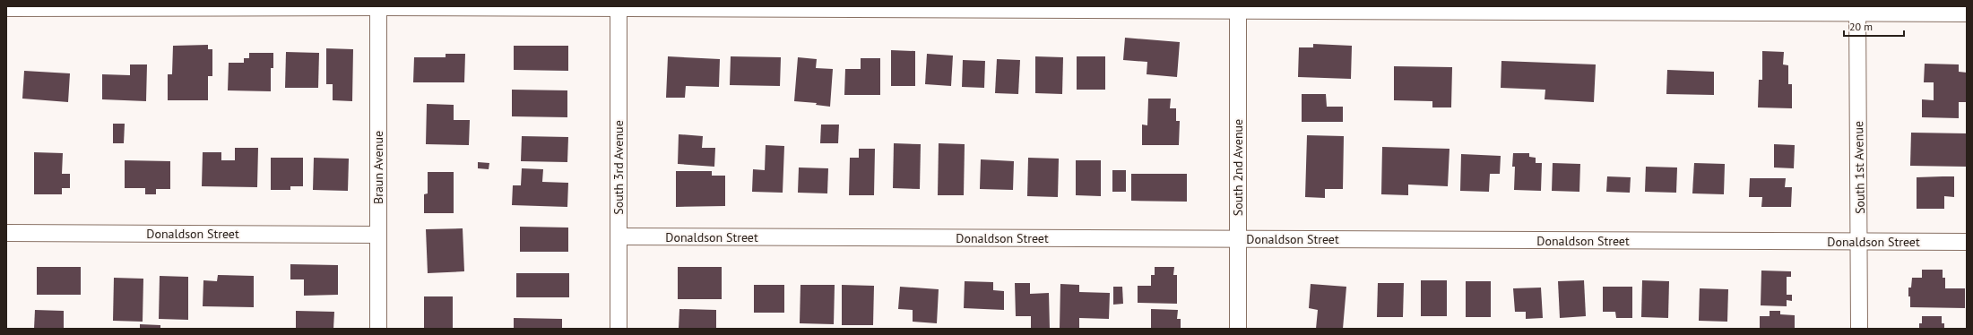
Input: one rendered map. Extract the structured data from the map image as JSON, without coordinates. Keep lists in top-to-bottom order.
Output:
{
  "streets": {
    "street": [
      "Braun Avenue",
      "South 3rd Avenue",
      "South 2nd Avenue",
      "South 1st Avenue",
      "Donaldson Street"
    ]
  },
  "crossings": [
    ["Braun Avenue", "Donaldson Street"],
    ["South 3rd Avenue", "Donaldson Street"],
    ["South 2nd Avenue", "Donaldson Street"],
    ["South 1st Avenue", "Donaldson Street"]
  ],
  "scale_bar": "20 m"
}
